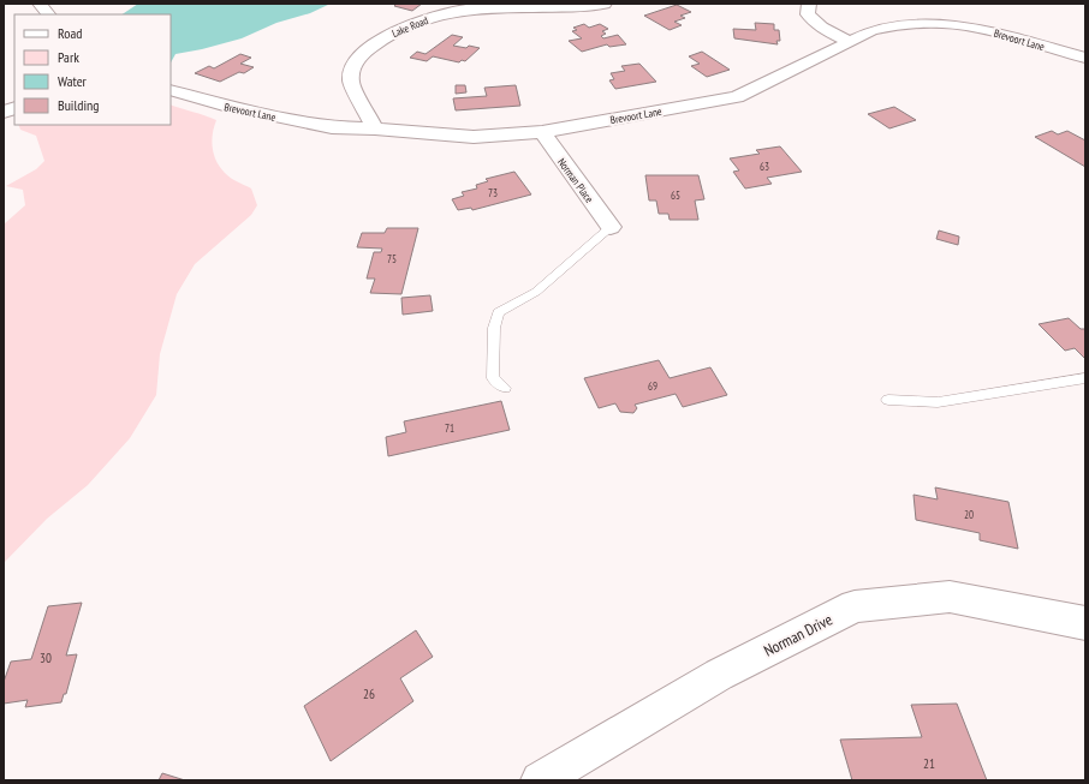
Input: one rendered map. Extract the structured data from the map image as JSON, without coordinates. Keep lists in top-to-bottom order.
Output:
{
  "streets": {
    "street": [
      "Lake Road",
      "Brevoort Lane",
      "Norman Place",
      "Norman Drive"
    ]
  },
  "crossings": [
    ["Lake Road", "Brevoort Lane"],
    ["Brevoort Lane", "Norman Place"]
  ],
  "house_numbers": [
    "63",
    "73",
    "65",
    "75",
    "69",
    "71",
    "20",
    "30",
    "26",
    "21"
  ],
  "legend": [
    "Road",
    "Park",
    "Water",
    "Building"
  ]
}
